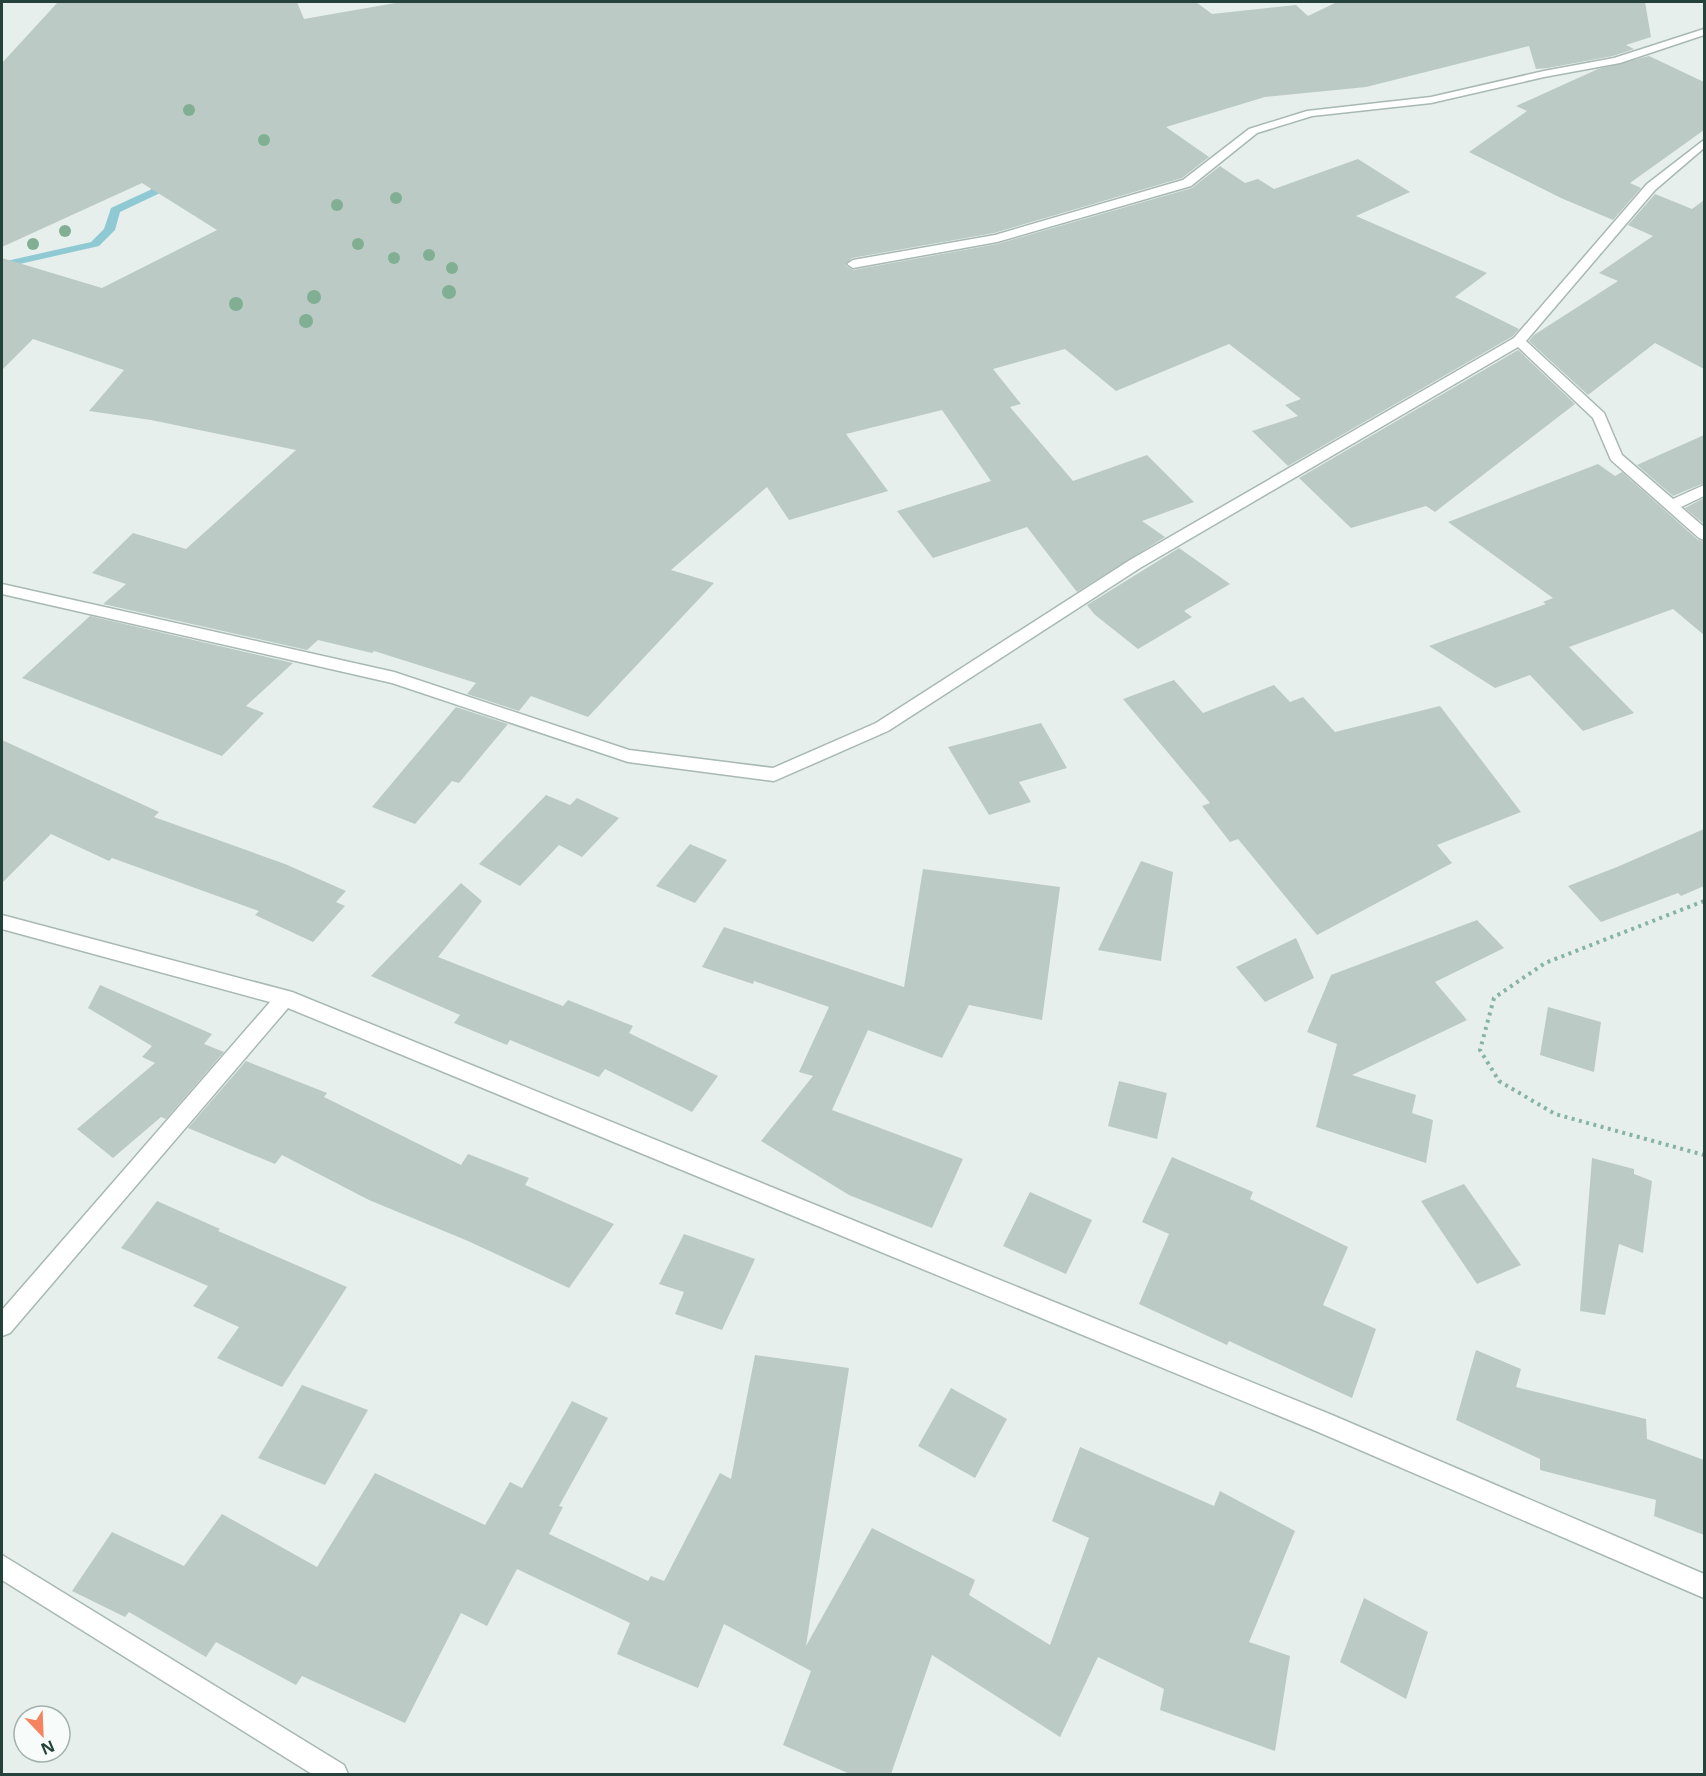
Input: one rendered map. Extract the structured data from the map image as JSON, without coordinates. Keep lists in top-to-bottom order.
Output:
{
  "north": "bottom right"
}
